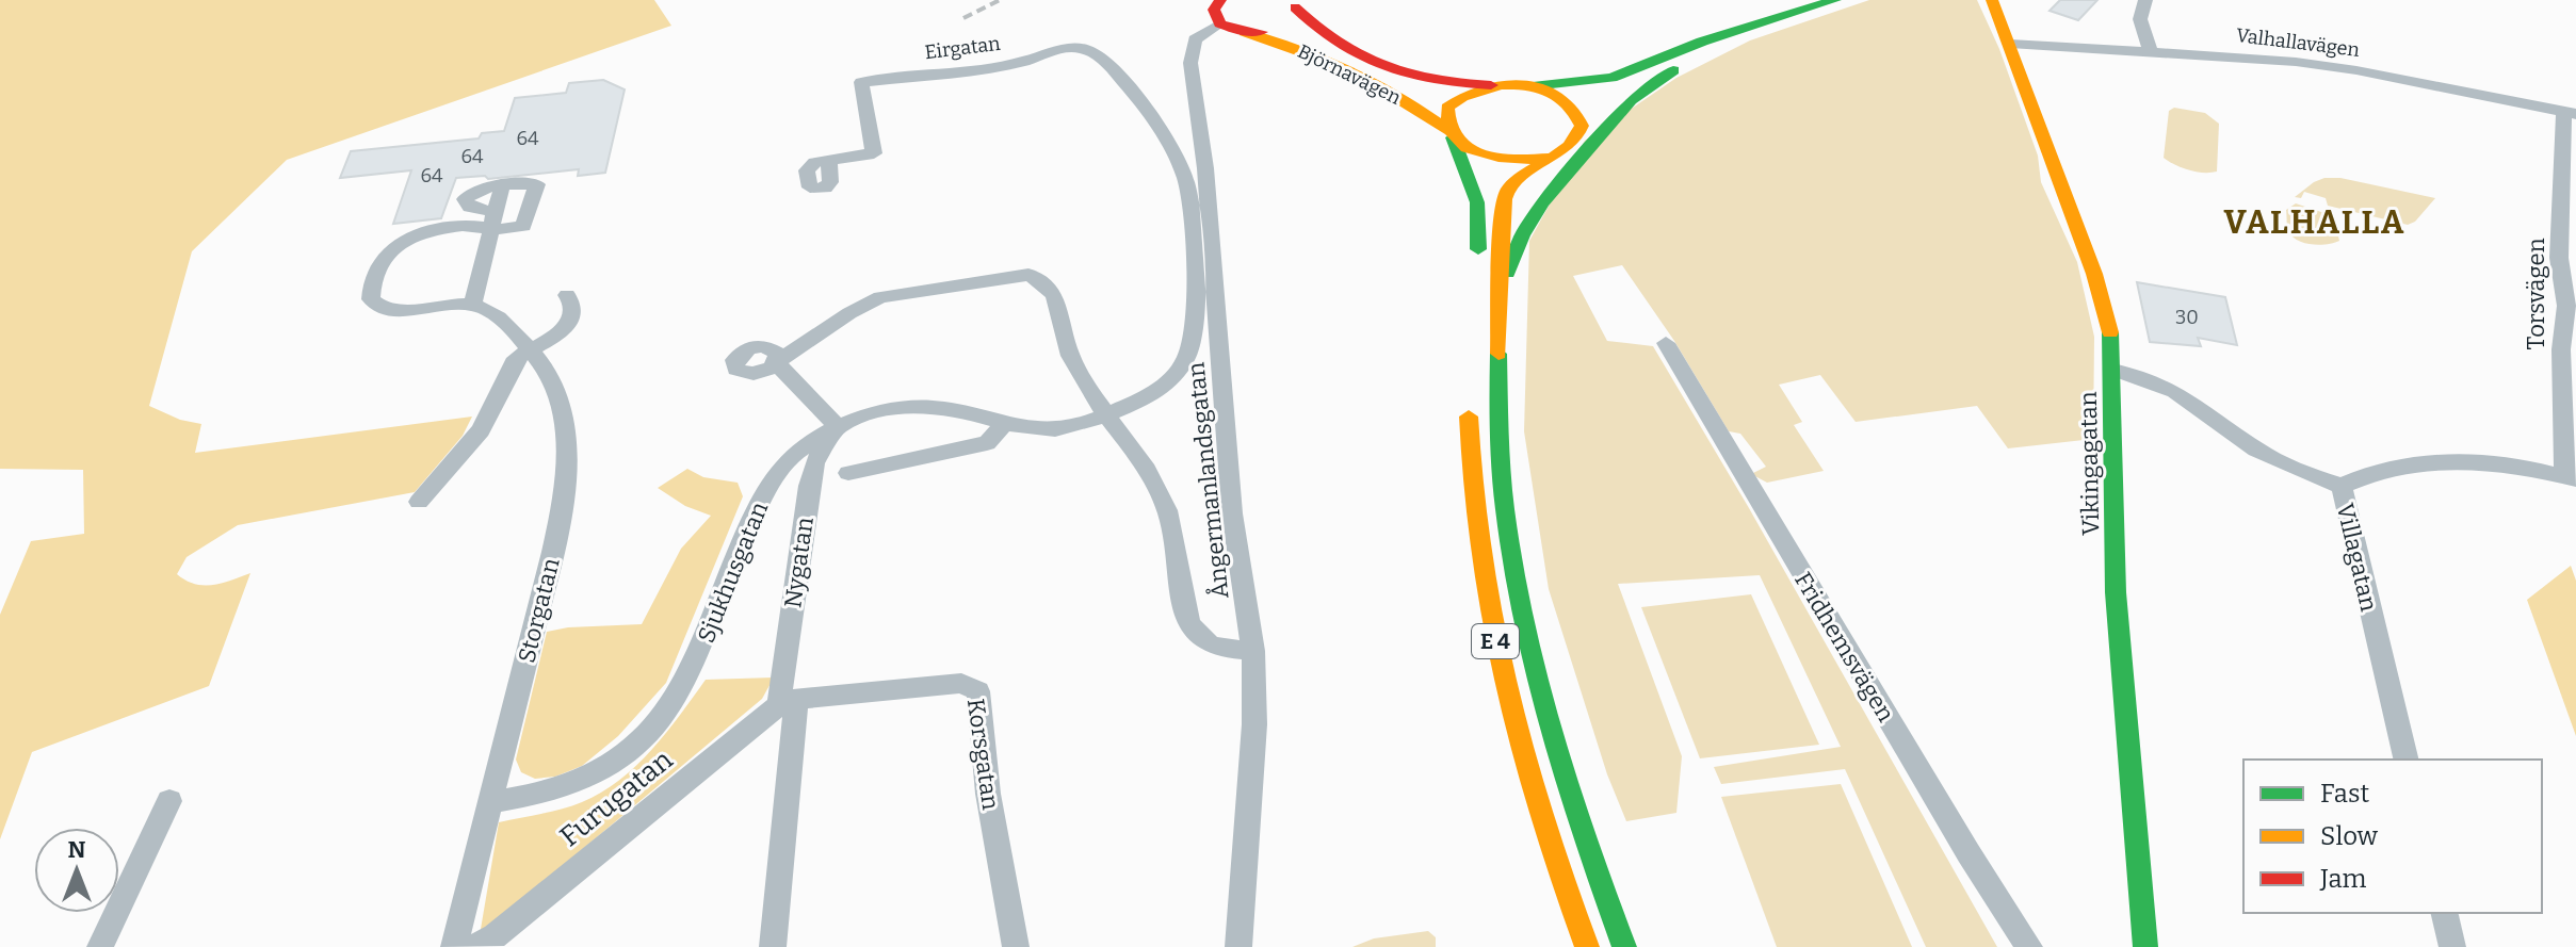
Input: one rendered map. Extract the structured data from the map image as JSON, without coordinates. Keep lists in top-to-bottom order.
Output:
{
  "streets": {
    "main road": ["Björnavägen", "Vikingagatan", "E 4"],
    "street": [
      "Valhallavägen",
      "Eirgatan",
      "Torsvägen",
      "Ångermanlandsgatan",
      "Villagatan",
      "Nygatan",
      "Sjukhusgatan",
      "Storgatan",
      "Fridhemsvägen",
      "Korsgatan",
      "Furugatan"
    ]
  },
  "crossings": [
    ["Valhallavägen", "Torsvägen"],
    ["Valhallavägen", "Vikingagatan"],
    ["Eirgatan", "Ångermanlandsgatan"],
    ["Eirgatan", "Sjukhusgatan"],
    ["Björnavägen", "Ångermanlandsgatan"],
    ["Björnavägen", "E 4"],
    ["Torsvägen", "Villagatan"],
    ["Ångermanlandsgatan", "Sjukhusgatan"],
    ["Nygatan", "Sjukhusgatan"],
    ["Nygatan", "Korsgatan"],
    ["Nygatan", "Furugatan"],
    ["Sjukhusgatan", "Storgatan"],
    ["Korsgatan", "Furugatan"]
  ],
  "districts": ["VALHALLA"],
  "house_numbers": [
    "64",
    "64",
    "64",
    "30"
  ],
  "legend": ["Fast", "Slow", "Jam"],
  "north": "top"
}
